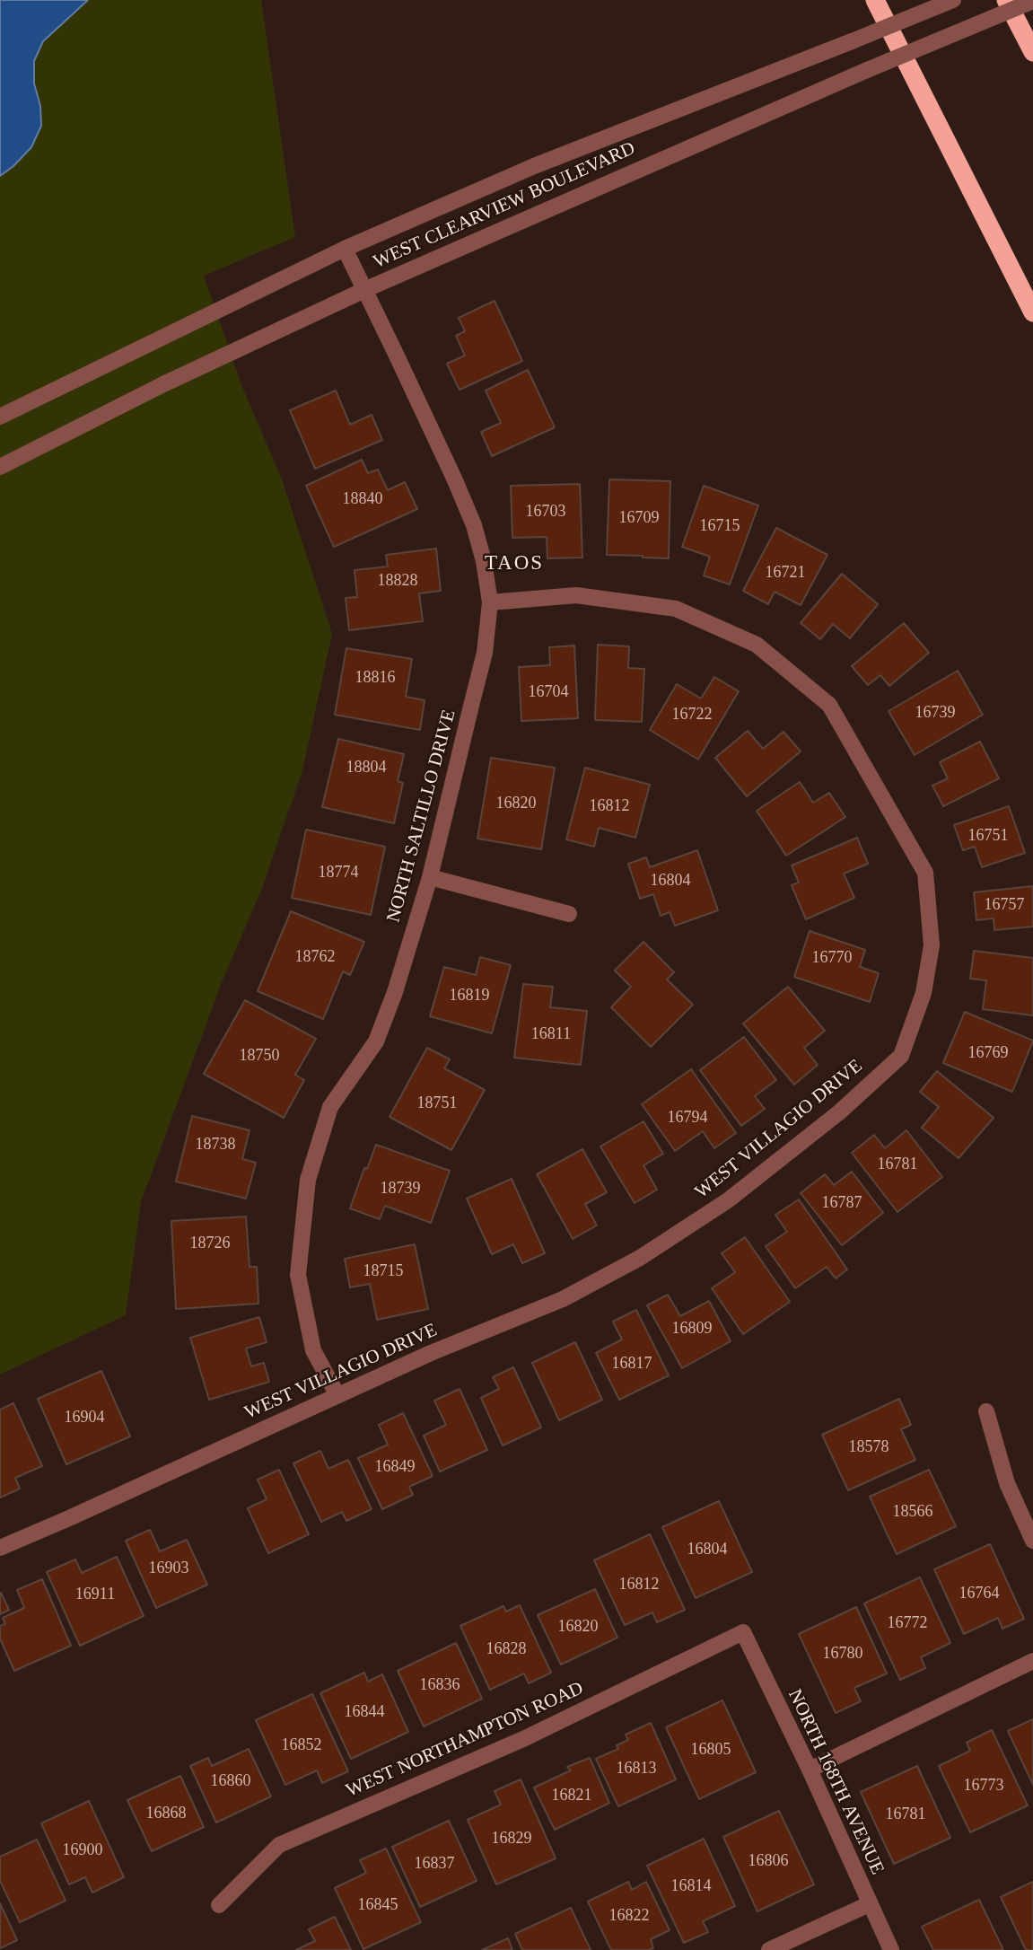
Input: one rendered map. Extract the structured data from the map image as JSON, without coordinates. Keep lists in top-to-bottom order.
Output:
{
  "streets": {
    "street": [
      "WEST CLEARVIEW BOULEVARD",
      "NORTH SALTILLO DRIVE",
      "WEST VILLAGIO DRIVE",
      "WEST NORTHAMPTON ROAD",
      "NORTH 168TH AVENUE"
    ]
  },
  "crossings": [
    ["WEST CLEARVIEW BOULEVARD", "NORTH SALTILLO DRIVE"],
    ["NORTH SALTILLO DRIVE", "WEST VILLAGIO DRIVE"],
    ["WEST NORTHAMPTON ROAD", "NORTH 168TH AVENUE"]
  ],
  "districts": ["TAOS"],
  "house_numbers": [
    "18840",
    "16703",
    "16709",
    "16715",
    "16721",
    "18828",
    "18816",
    "16704",
    "16739",
    "16722",
    "18804",
    "16820",
    "16812",
    "16751",
    "18774",
    "16804",
    "16757",
    "18762",
    "16770",
    "16819",
    "16811",
    "16769",
    "18750",
    "18751",
    "16794",
    "18738",
    "16781",
    "18739",
    "16787",
    "18726",
    "18715",
    "16809",
    "16817",
    "16904",
    "18578",
    "16849",
    "18566",
    "16804",
    "16903",
    "16812",
    "16764",
    "16911",
    "16772",
    "16820",
    "16828",
    "16780",
    "16836",
    "16844",
    "16852",
    "16805",
    "16813",
    "16860",
    "16773",
    "16821",
    "16868",
    "16781",
    "16829",
    "16900",
    "16806",
    "16837",
    "16814",
    "16845",
    "16822"
  ]
}
